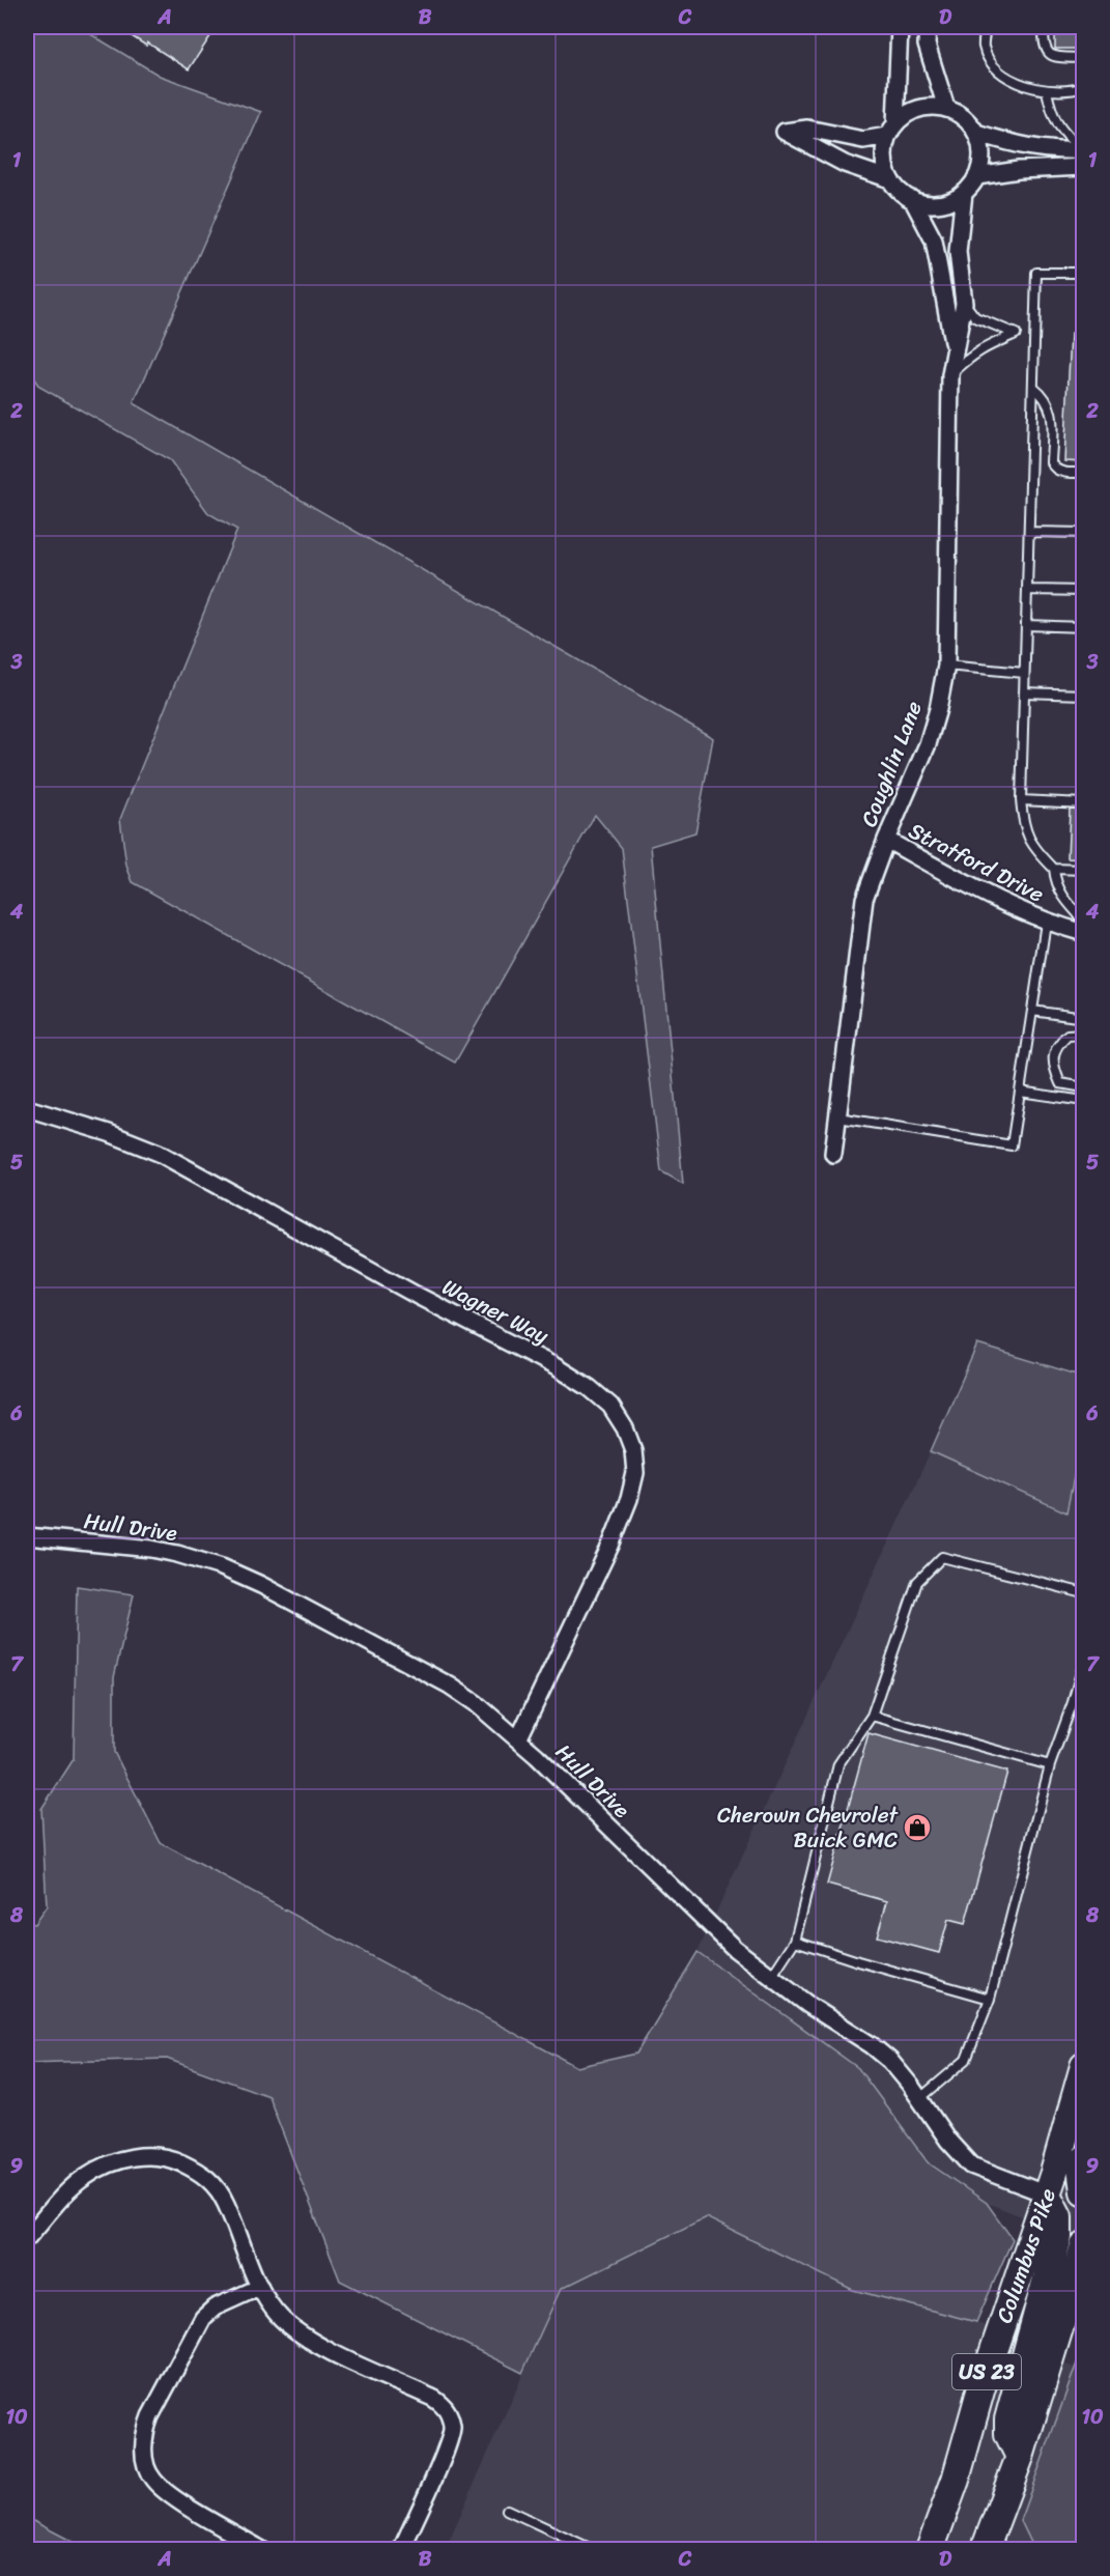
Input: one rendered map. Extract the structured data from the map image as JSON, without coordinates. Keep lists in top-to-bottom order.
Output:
{
  "streets": {
    "highway": ["Columbus Pike", "US 23"],
    "street": [
      "Coughlin Lane",
      "Stratford Drive",
      "Wagner Way",
      "Hull Drive"
    ]
  },
  "crossings": [
    ["Coughlin Lane", "Stratford Drive"],
    ["Wagner Way", "Hull Drive"],
    ["Hull Drive", "Columbus Pike"]
  ],
  "places": {
    "shop": ["Cherown Chevrolet Buick GMC"]
  },
  "grid": {
    "columns": [
      "A",
      "B",
      "C",
      "D"
    ],
    "rows": [
      "1",
      "2",
      "3",
      "4",
      "5",
      "6",
      "7",
      "8",
      "9",
      "10"
    ]
  }
}
